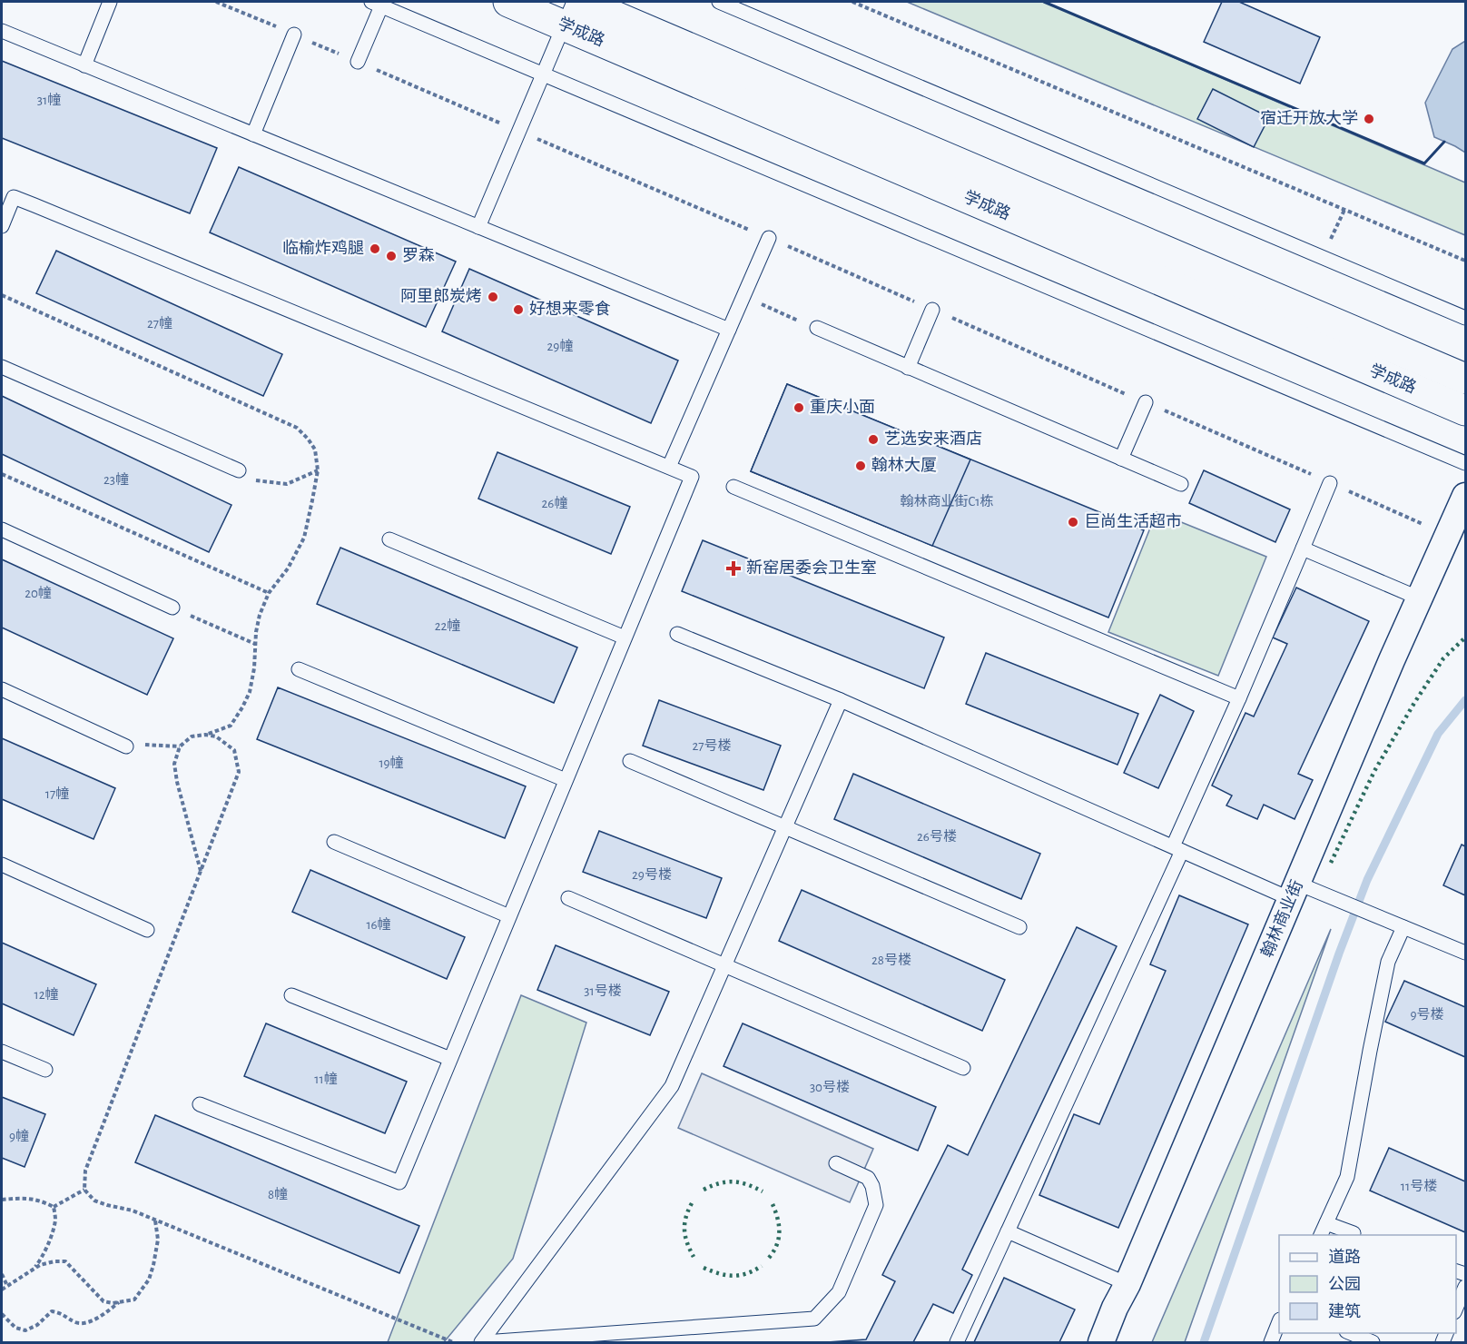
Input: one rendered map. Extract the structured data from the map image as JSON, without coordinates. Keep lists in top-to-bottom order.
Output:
{
  "streets": {
    "main road": ["学成路"],
    "street": ["翰林商业街"]
  },
  "places": {
    "other": [
      "宿迁开放大学",
      "临榆炸鸡腿",
      "罗森",
      "阿里郎炭烤",
      "好想来零食",
      "重庆小面",
      "艺选安来酒店",
      "翰林大厦",
      "巨尚生活超市"
    ],
    "health": ["新窑居委会卫生室"]
  },
  "house_numbers": [
    "31幢",
    "27幢",
    "29幢",
    "23幢",
    "翰林商业街C1栋",
    "26幢",
    "20幢",
    "22幢",
    "27号楼",
    "19幢",
    "17幢",
    "26号楼",
    "29号楼",
    "16幢",
    "28号楼",
    "31号楼",
    "12幢",
    "9号楼",
    "11幢",
    "30号楼",
    "9幢",
    "11号楼",
    "8幢"
  ],
  "legend": ["道路", "公园", "建筑"]
}
